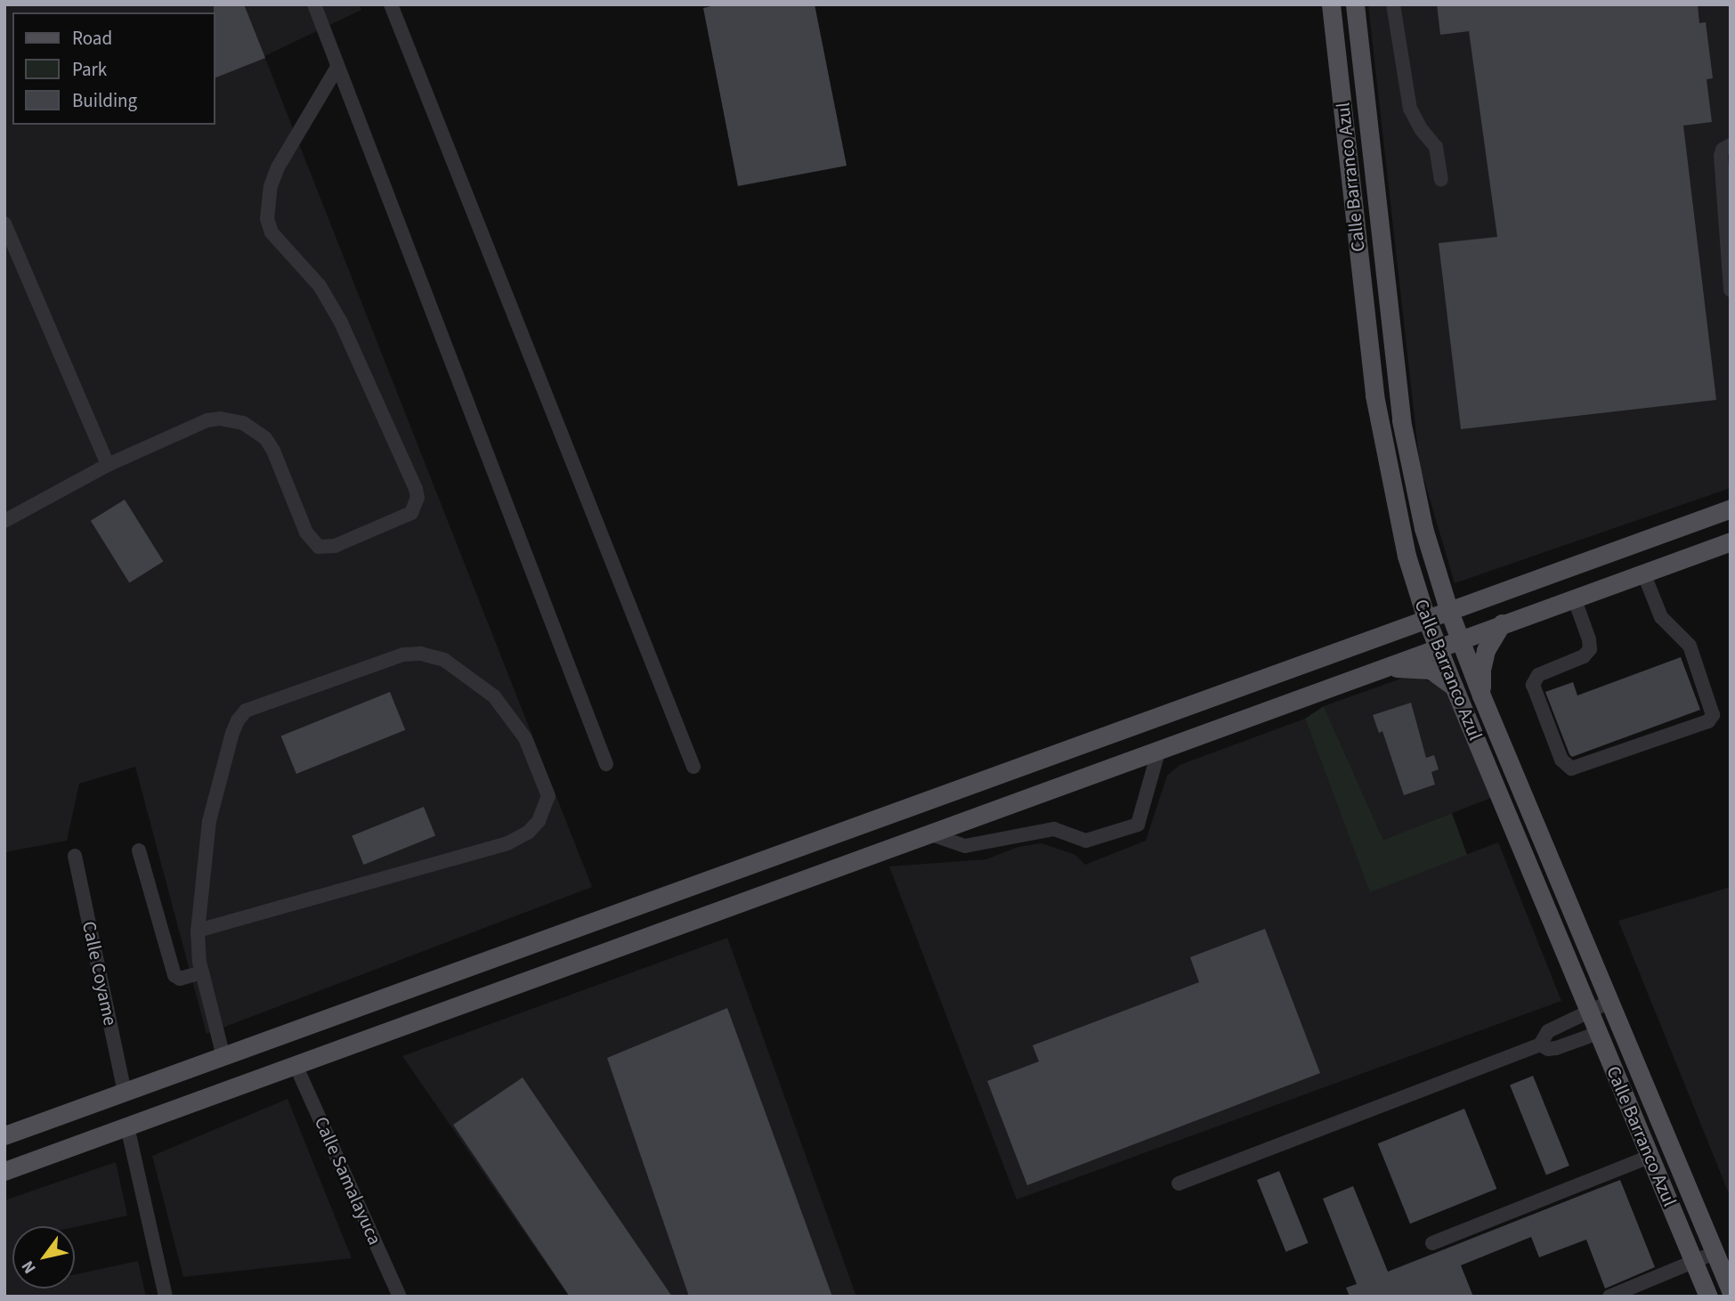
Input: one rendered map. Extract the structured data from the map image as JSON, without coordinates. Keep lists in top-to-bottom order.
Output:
{
  "streets": {
    "main road": ["Calle Barranco Azul"],
    "street": ["Calle Coyame", "Calle Samalayuca"]
  },
  "legend": ["Road", "Park", "Building"],
  "north": "bottom left"
}
